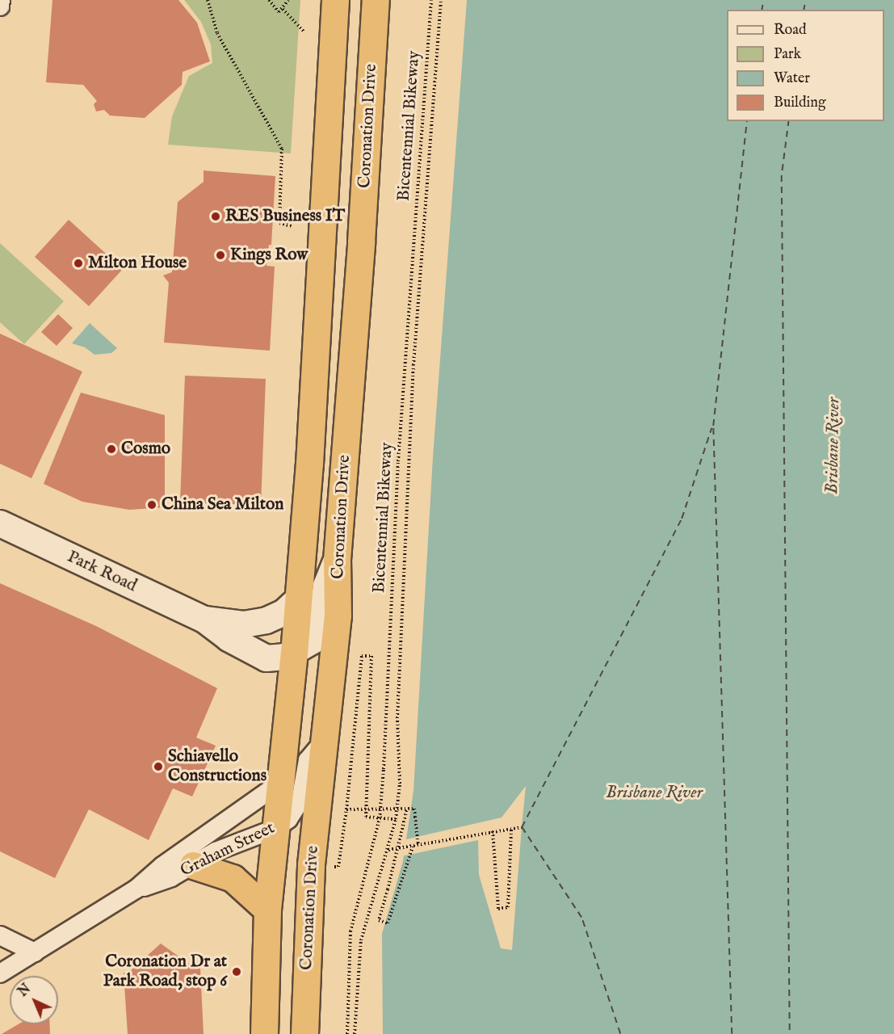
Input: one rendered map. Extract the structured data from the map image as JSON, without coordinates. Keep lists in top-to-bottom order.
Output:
{
  "streets": {
    "highway": ["Coronation Drive"],
    "street": ["Park Road", "Graham Street"],
    "path": ["Bicentennial Bikeway"]
  },
  "crossings": [
    ["Coronation Drive", "Park Road"],
    ["Coronation Drive", "Graham Street"]
  ],
  "water": ["Brisbane River"],
  "places": [
    "RES Business IT",
    "Kings Row",
    "Milton House",
    "Cosmo",
    "China Sea Milton",
    "Schiavello Constructions",
    "Coronation Dr at Park Road, stop 6"
  ],
  "legend": [
    "Road",
    "Park",
    "Water",
    "Building"
  ],
  "north": "top left"
}
